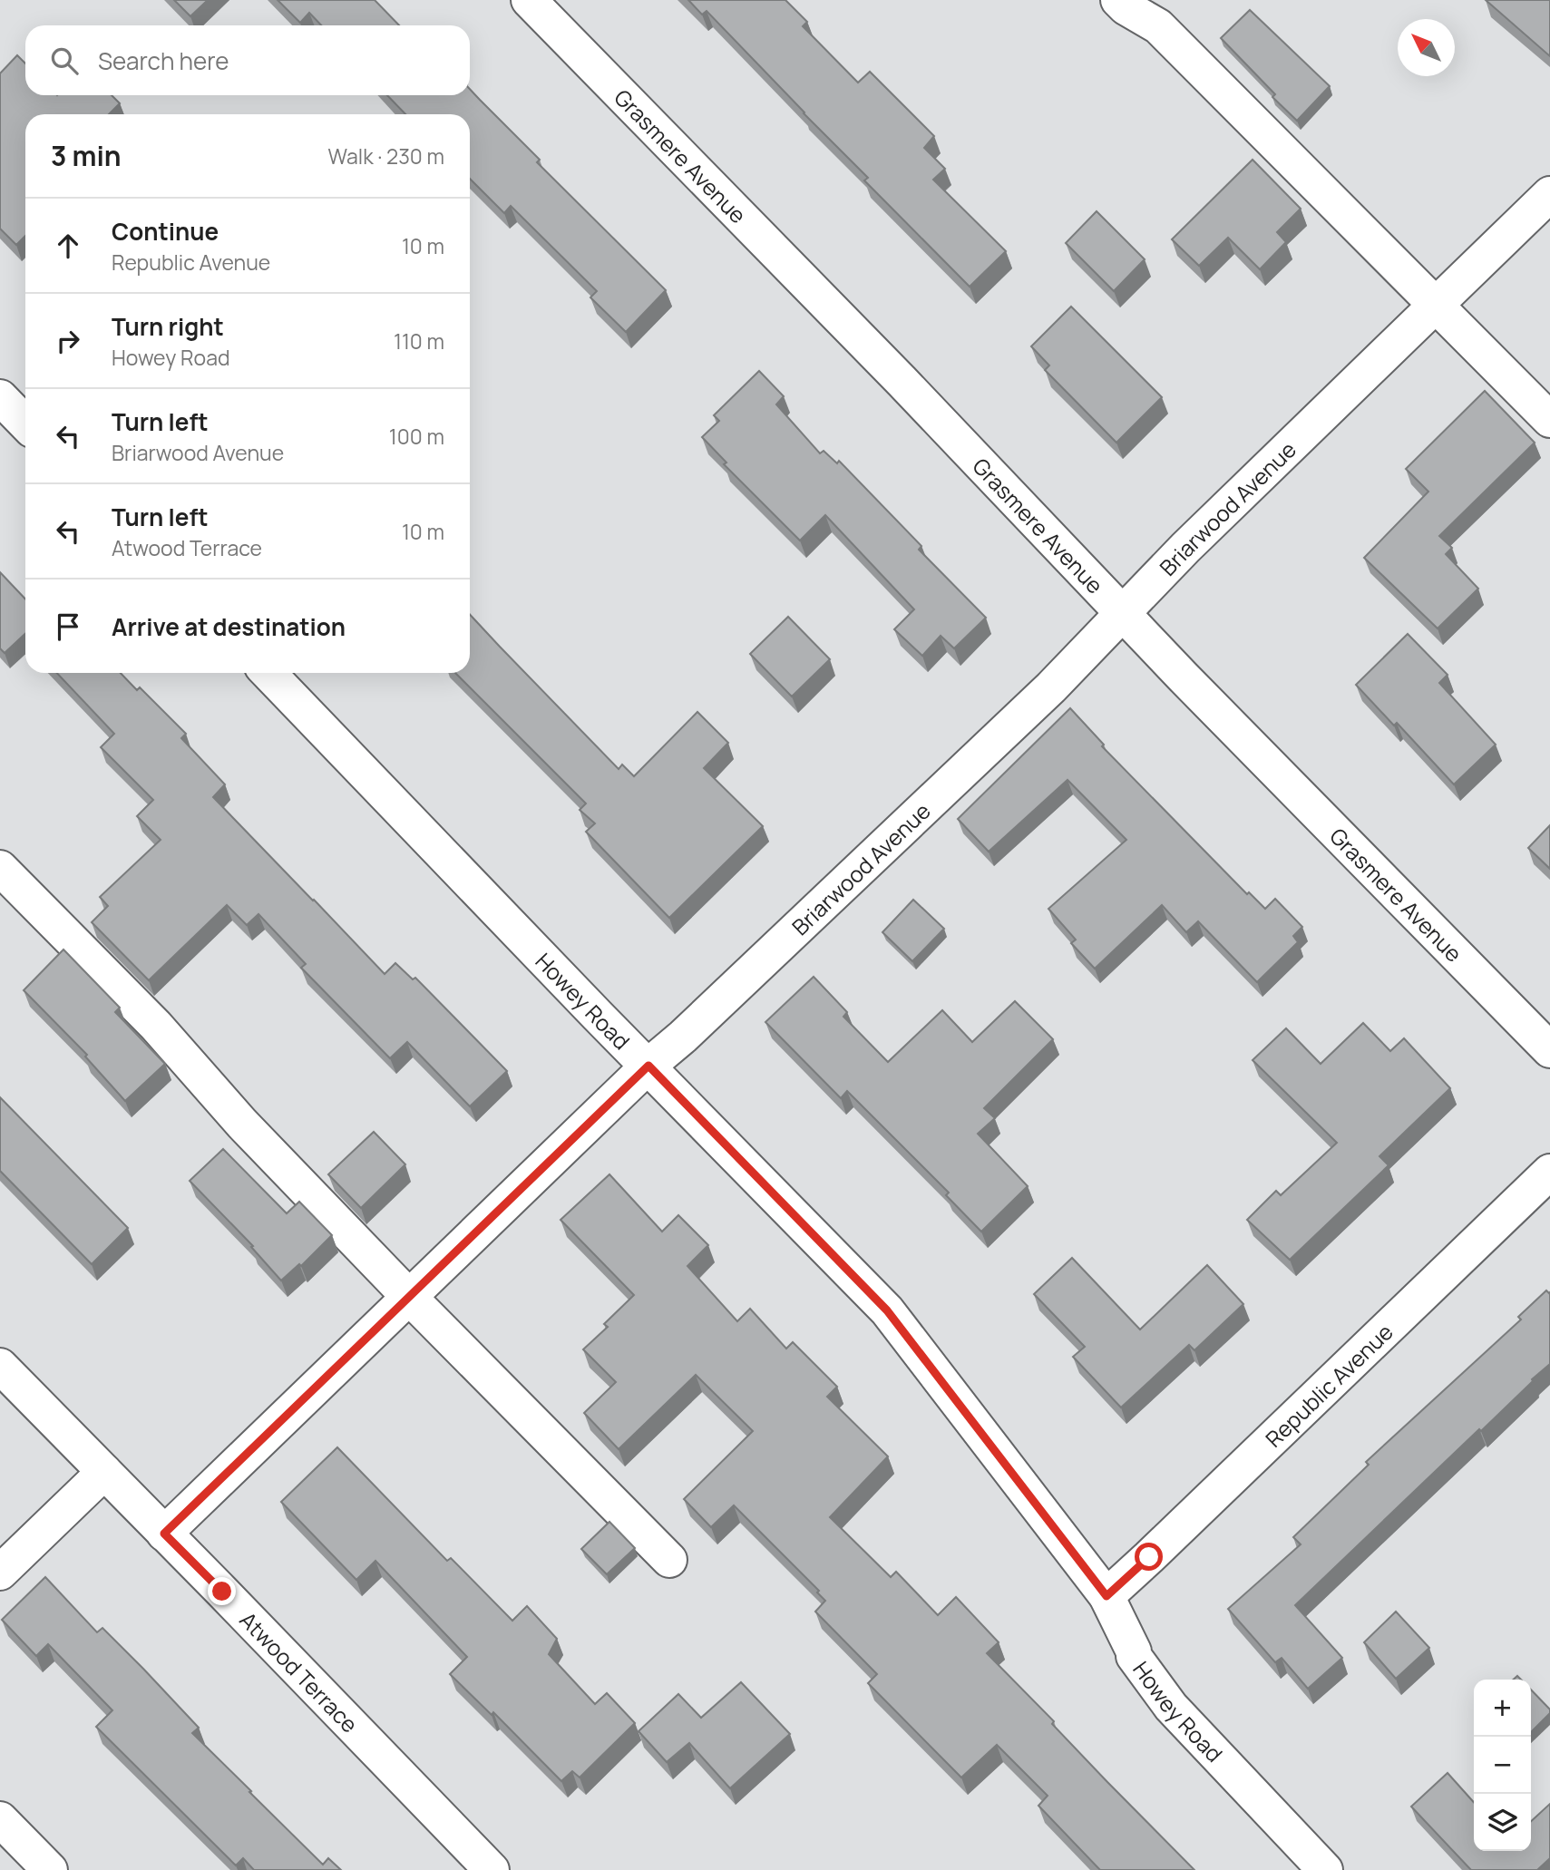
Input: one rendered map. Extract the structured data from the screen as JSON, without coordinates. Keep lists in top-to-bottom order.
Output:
{
  "streets": {
    "street": [
      "Grasmere Avenue",
      "Briarwood Avenue",
      "Howey Road",
      "Republic Avenue",
      "Atwood Terrace"
    ]
  },
  "crossings": [
    ["Grasmere Avenue", "Briarwood Avenue"],
    ["Briarwood Avenue", "Howey Road"],
    ["Briarwood Avenue", "Atwood Terrace"],
    ["Howey Road", "Republic Avenue"]
  ],
  "north": "top left",
  "page": {
    "search": "Search here",
    "heading": ["3 min", "Walk · 230 m"],
    "list": [
      ["Continue", "Republic Avenue", "10 m"],
      ["Turn right", "Howey Road", "110 m"],
      ["Turn left", "Briarwood Avenue", "100 m"],
      ["Turn left", "Atwood Terrace", "10 m"],
      "Arrive at destination"
    ],
    "map_buttons": ["+", "−"]
  }
}
